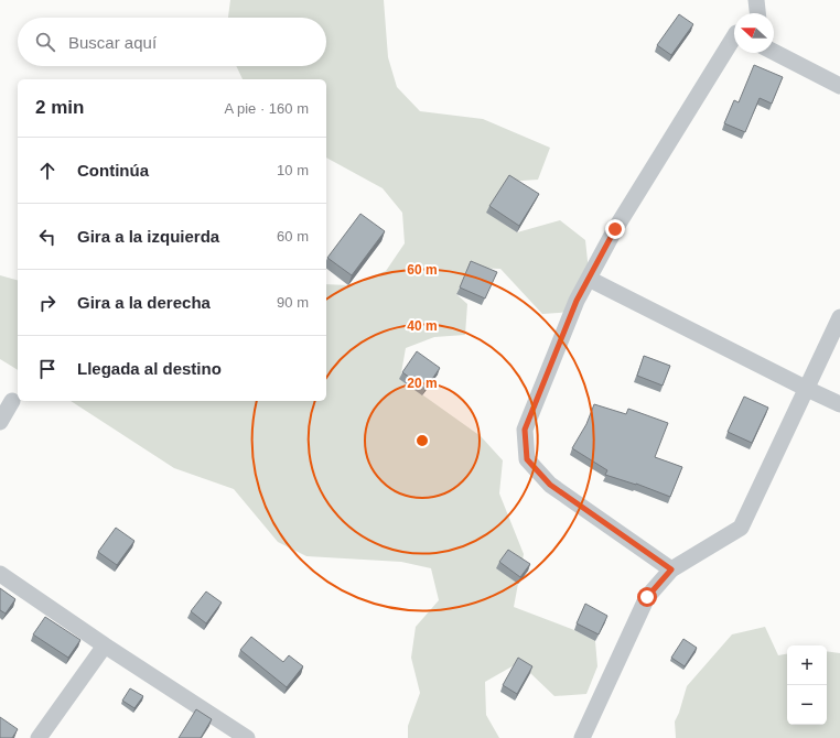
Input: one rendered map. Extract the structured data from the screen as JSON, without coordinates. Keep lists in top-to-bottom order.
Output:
{
  "north": "left",
  "page": {
    "search": "Buscar aquí",
    "heading": ["2 min", "A pie · 160 m"],
    "list": [
      ["Continúa", "10 m"],
      ["Gira a la izquierda", "60 m"],
      ["Gira a la derecha", "90 m"],
      "Llegada al destino"
    ],
    "map_buttons": ["+", "−"]
  },
  "rings": ["60 m", "40 m", "20 m"]
}
